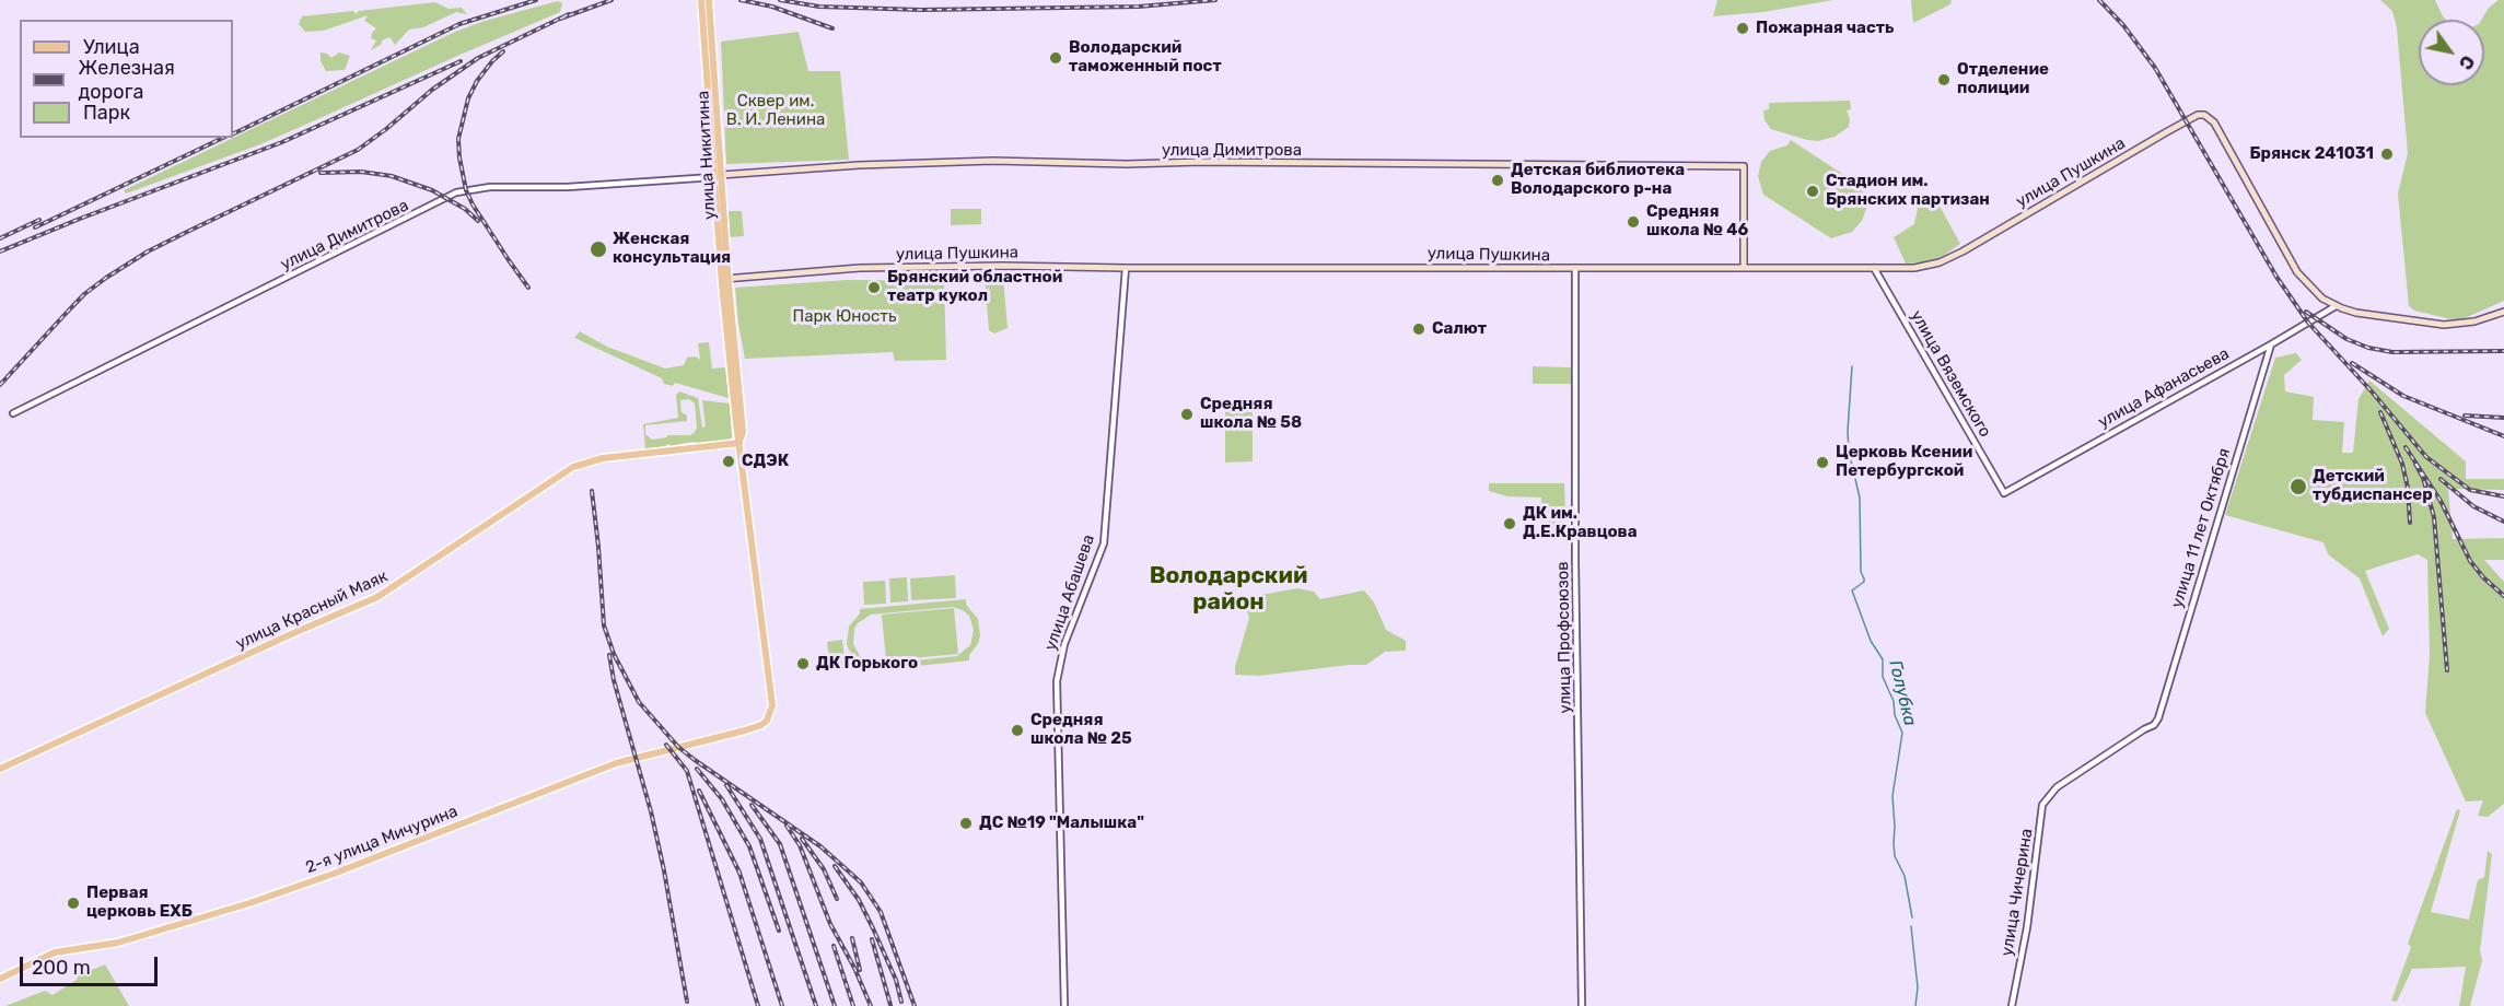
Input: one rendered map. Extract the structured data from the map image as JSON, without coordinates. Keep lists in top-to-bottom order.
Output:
{
  "streets": {
    "main road": [
      "улица Димитрова",
      "улица Никитина",
      "улица Пушкина",
      "улица Красный Маяк",
      "2-я улица Мичурина"
    ],
    "street": [
      "улица Вяземского",
      "улица Афанасьева",
      "улица 11 лет Октября",
      "улица Абашева",
      "улица Профсоюзов",
      "улица Чичерина"
    ]
  },
  "crossings": [
    ["улица Димитрова", "улица Никитина"],
    ["улица Димитрова", "улица Пушкина"],
    ["улица Никитина", "улица Пушкина"],
    ["улица Никитина", "улица Красный Маяк"],
    ["улица Никитина", "2-я улица Мичурина"],
    ["улица Пушкина", "улица Вяземского"],
    ["улица Пушкина", "улица Афанасьева"],
    ["улица Пушкина", "улица Абашева"],
    ["улица Пушкина", "улица Профсоюзов"],
    ["улица Вяземского", "улица Афанасьева"],
    ["улица Афанасьева", "улица 11 лет Октября"],
    ["улица 11 лет Октября", "улица Чичерина"]
  ],
  "districts": ["Володарский район"],
  "water": ["Голубка"],
  "parks": ["Сквер им. В. И. Ленина", "Парк Юность"],
  "places": [
    "Пожарная часть",
    "Володарский таможенный пост",
    "Отделение полиции",
    "Брянск 241031",
    "Детская библиотека Володарского р-на",
    "Стадион им. Брянских партизан",
    "Средняя школа № 46",
    "Женская консультация",
    "Брянский областной театр кукол",
    "Салют",
    "Средняя школа № 58",
    "СДЭК",
    "Церковь Ксении Петербургской",
    "Детский тубдиспансер",
    "ДК им. Д.Е.Кравцова",
    "ДК Горького",
    "Средняя школа № 25",
    "ДС №19 \"Малышка\"",
    "Первая церковь ЕХБ"
  ],
  "legend": ["Улица", "Железная дорога", "Парк"],
  "scale_bar": "200 m",
  "north": "bottom right"
}
